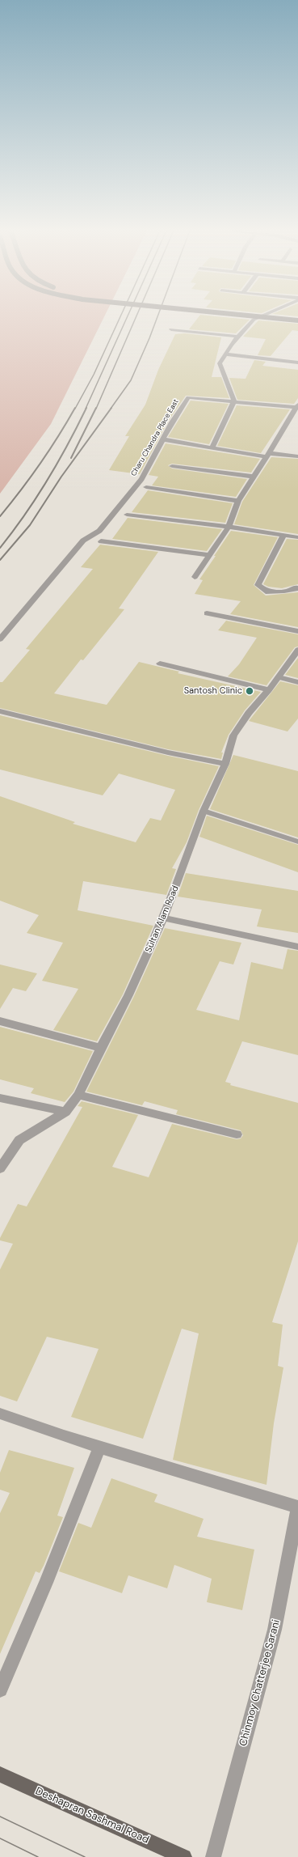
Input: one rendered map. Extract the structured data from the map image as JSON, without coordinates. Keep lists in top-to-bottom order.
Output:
{
  "streets": {
    "main road": ["Deshapran Sashmal Road"],
    "street": ["Charu Chandra Place East", "Sultan Alam Road", "Chinmoy Chatterjee Sarani"]
  },
  "places": ["Santosh Clinic"]
}
